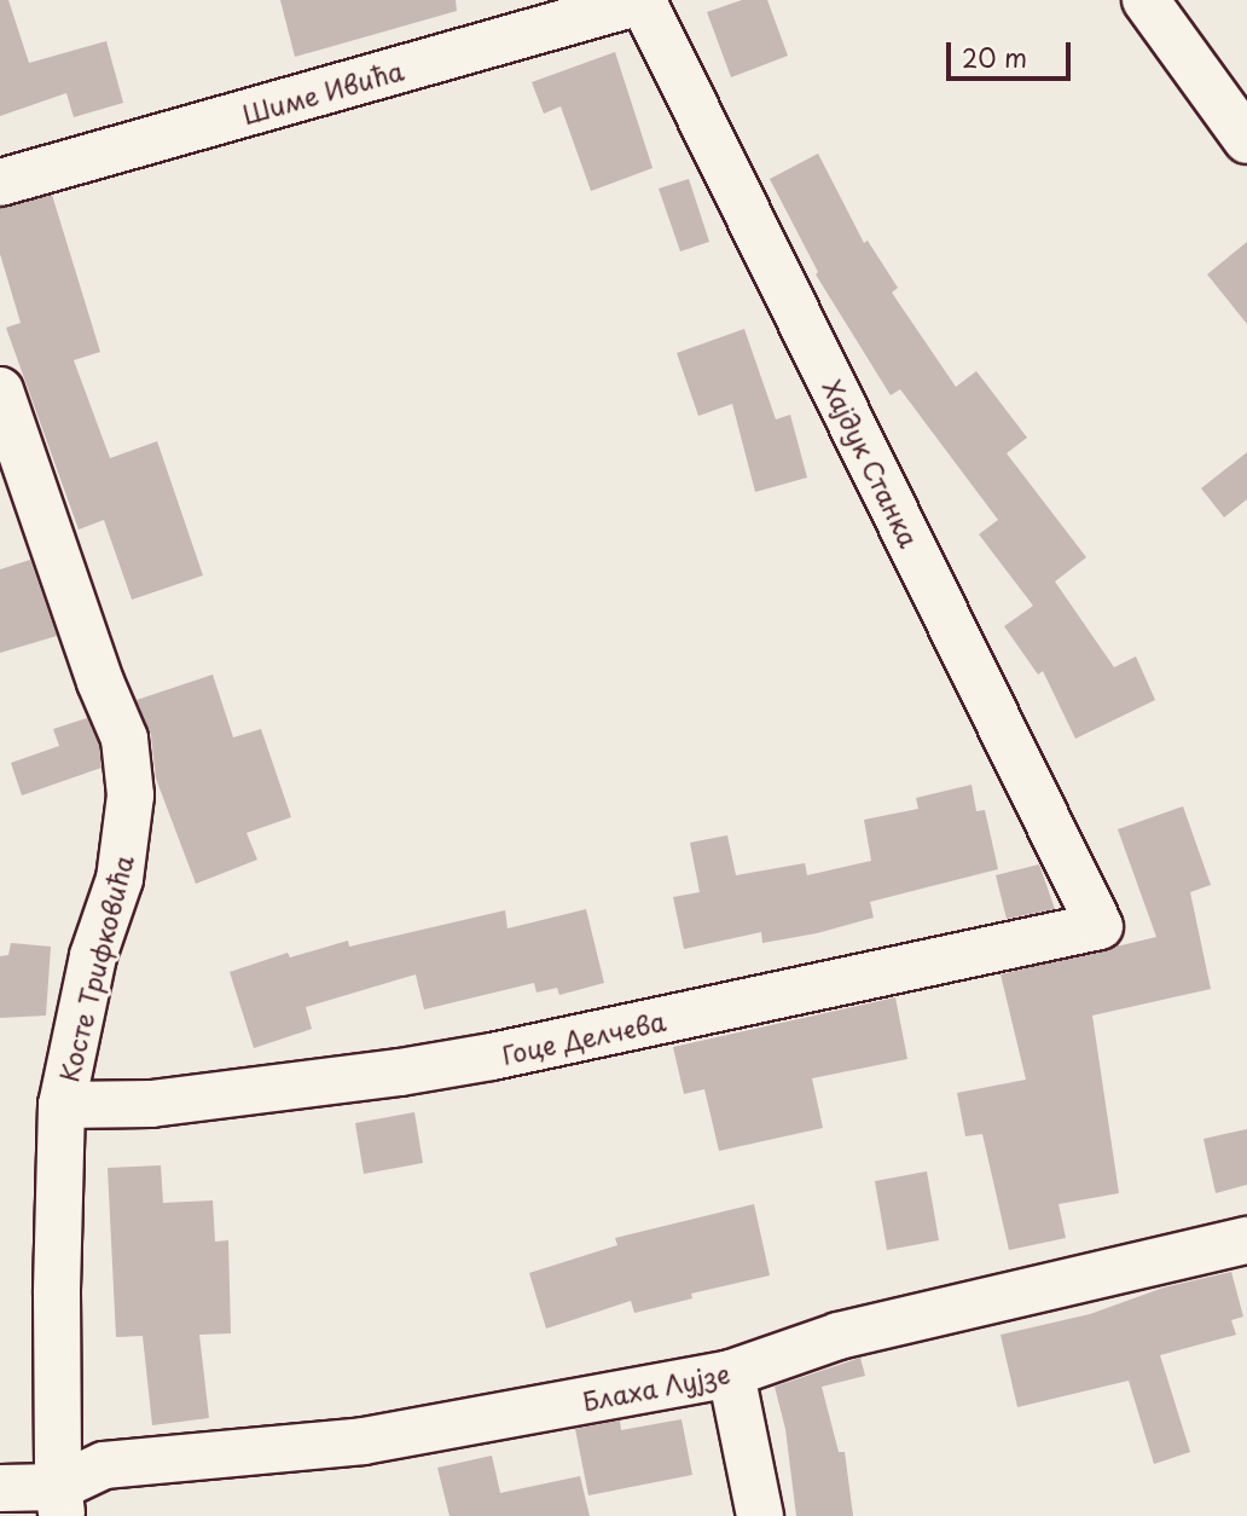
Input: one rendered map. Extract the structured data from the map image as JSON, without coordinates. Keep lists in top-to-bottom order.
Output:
{
  "streets": {
    "street": [
      "Шиме Ивића",
      "Хајдук Станка",
      "Косте Трифковића",
      "Гоце Делчева",
      "Блаха Лујзе"
    ]
  },
  "crossings": [
    ["Шиме Ивића", "Хајдук Станка"],
    ["Хајдук Станка", "Гоце Делчева"],
    ["Косте Трифковића", "Гоце Делчева"],
    ["Косте Трифковића", "Блаха Лујзе"]
  ],
  "scale_bar": "20 m"
}
